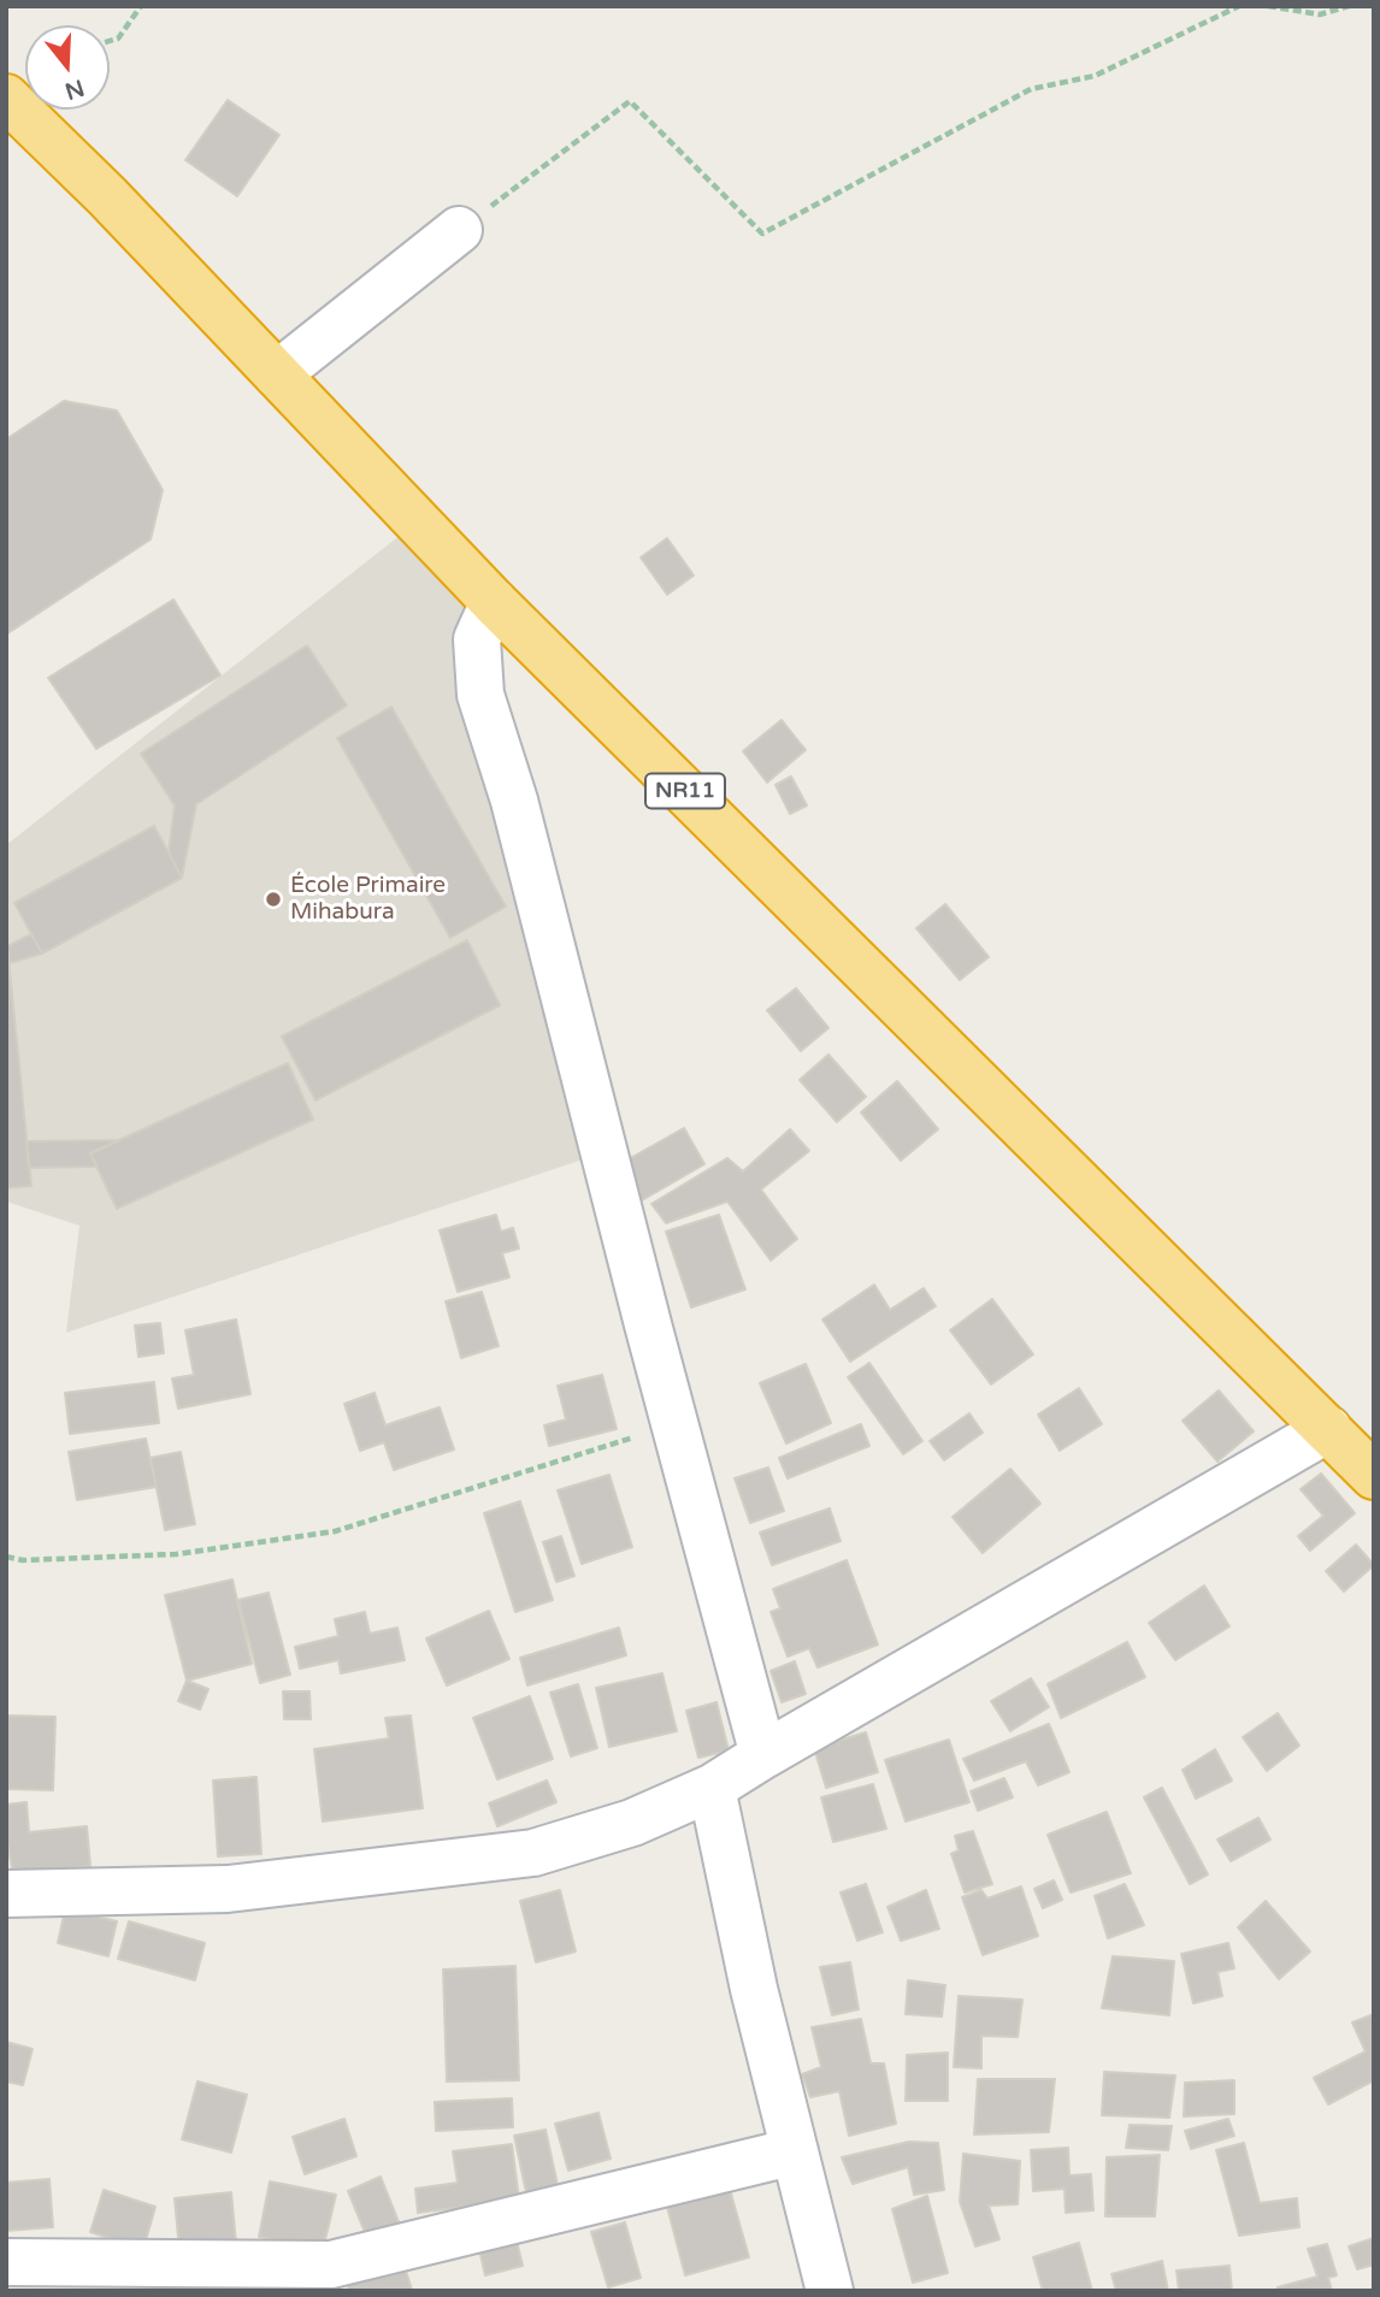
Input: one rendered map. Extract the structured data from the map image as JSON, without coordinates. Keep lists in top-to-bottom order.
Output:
{
  "streets": {
    "highway": ["NR11"]
  },
  "places": ["École Primaire Mihabura"],
  "north": "bottom"
}
